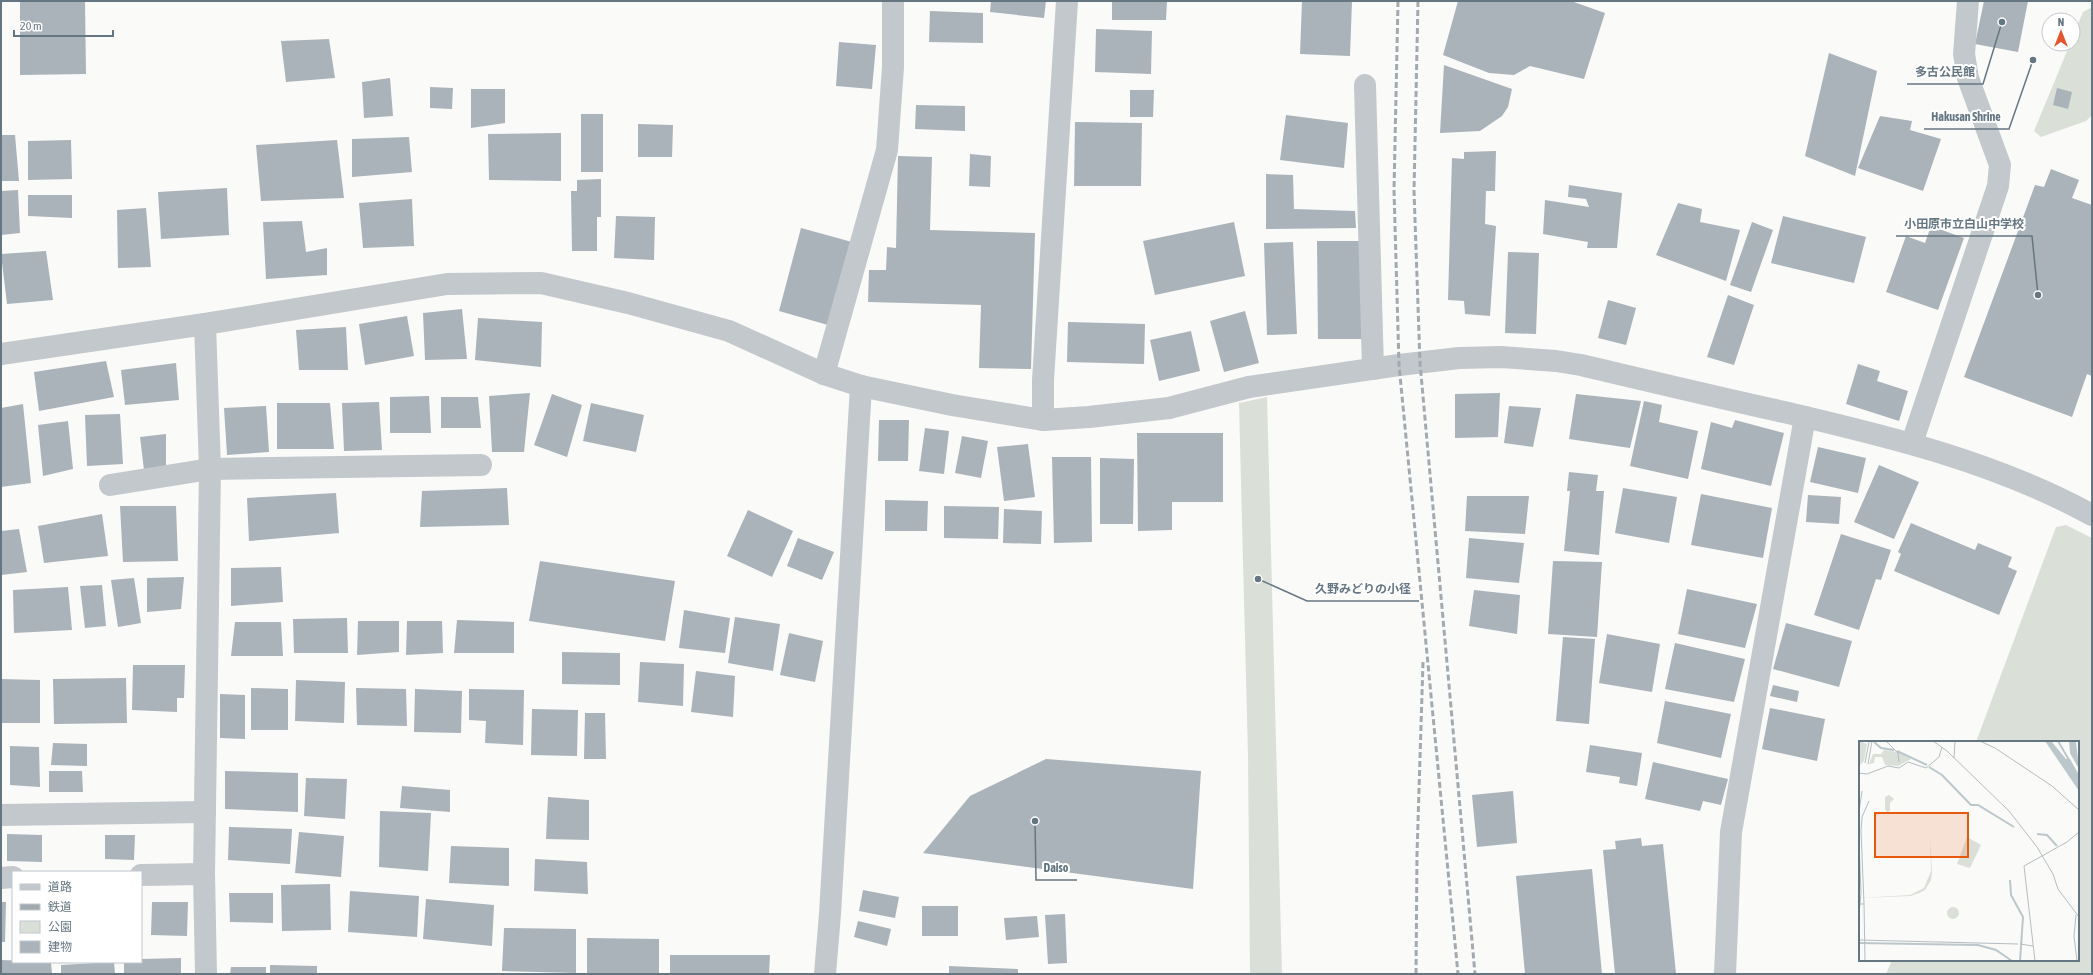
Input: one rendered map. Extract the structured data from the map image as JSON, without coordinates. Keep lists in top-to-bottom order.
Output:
{
  "places": [
    "多古公民館",
    "Hakusan Shrine",
    "小田原市立白山中学校",
    "久野みどりの小径",
    "Daiso"
  ],
  "legend": [
    "道路",
    "鉄道",
    "公園",
    "建物"
  ],
  "scale_bar": "20 m",
  "north": "top"
}
